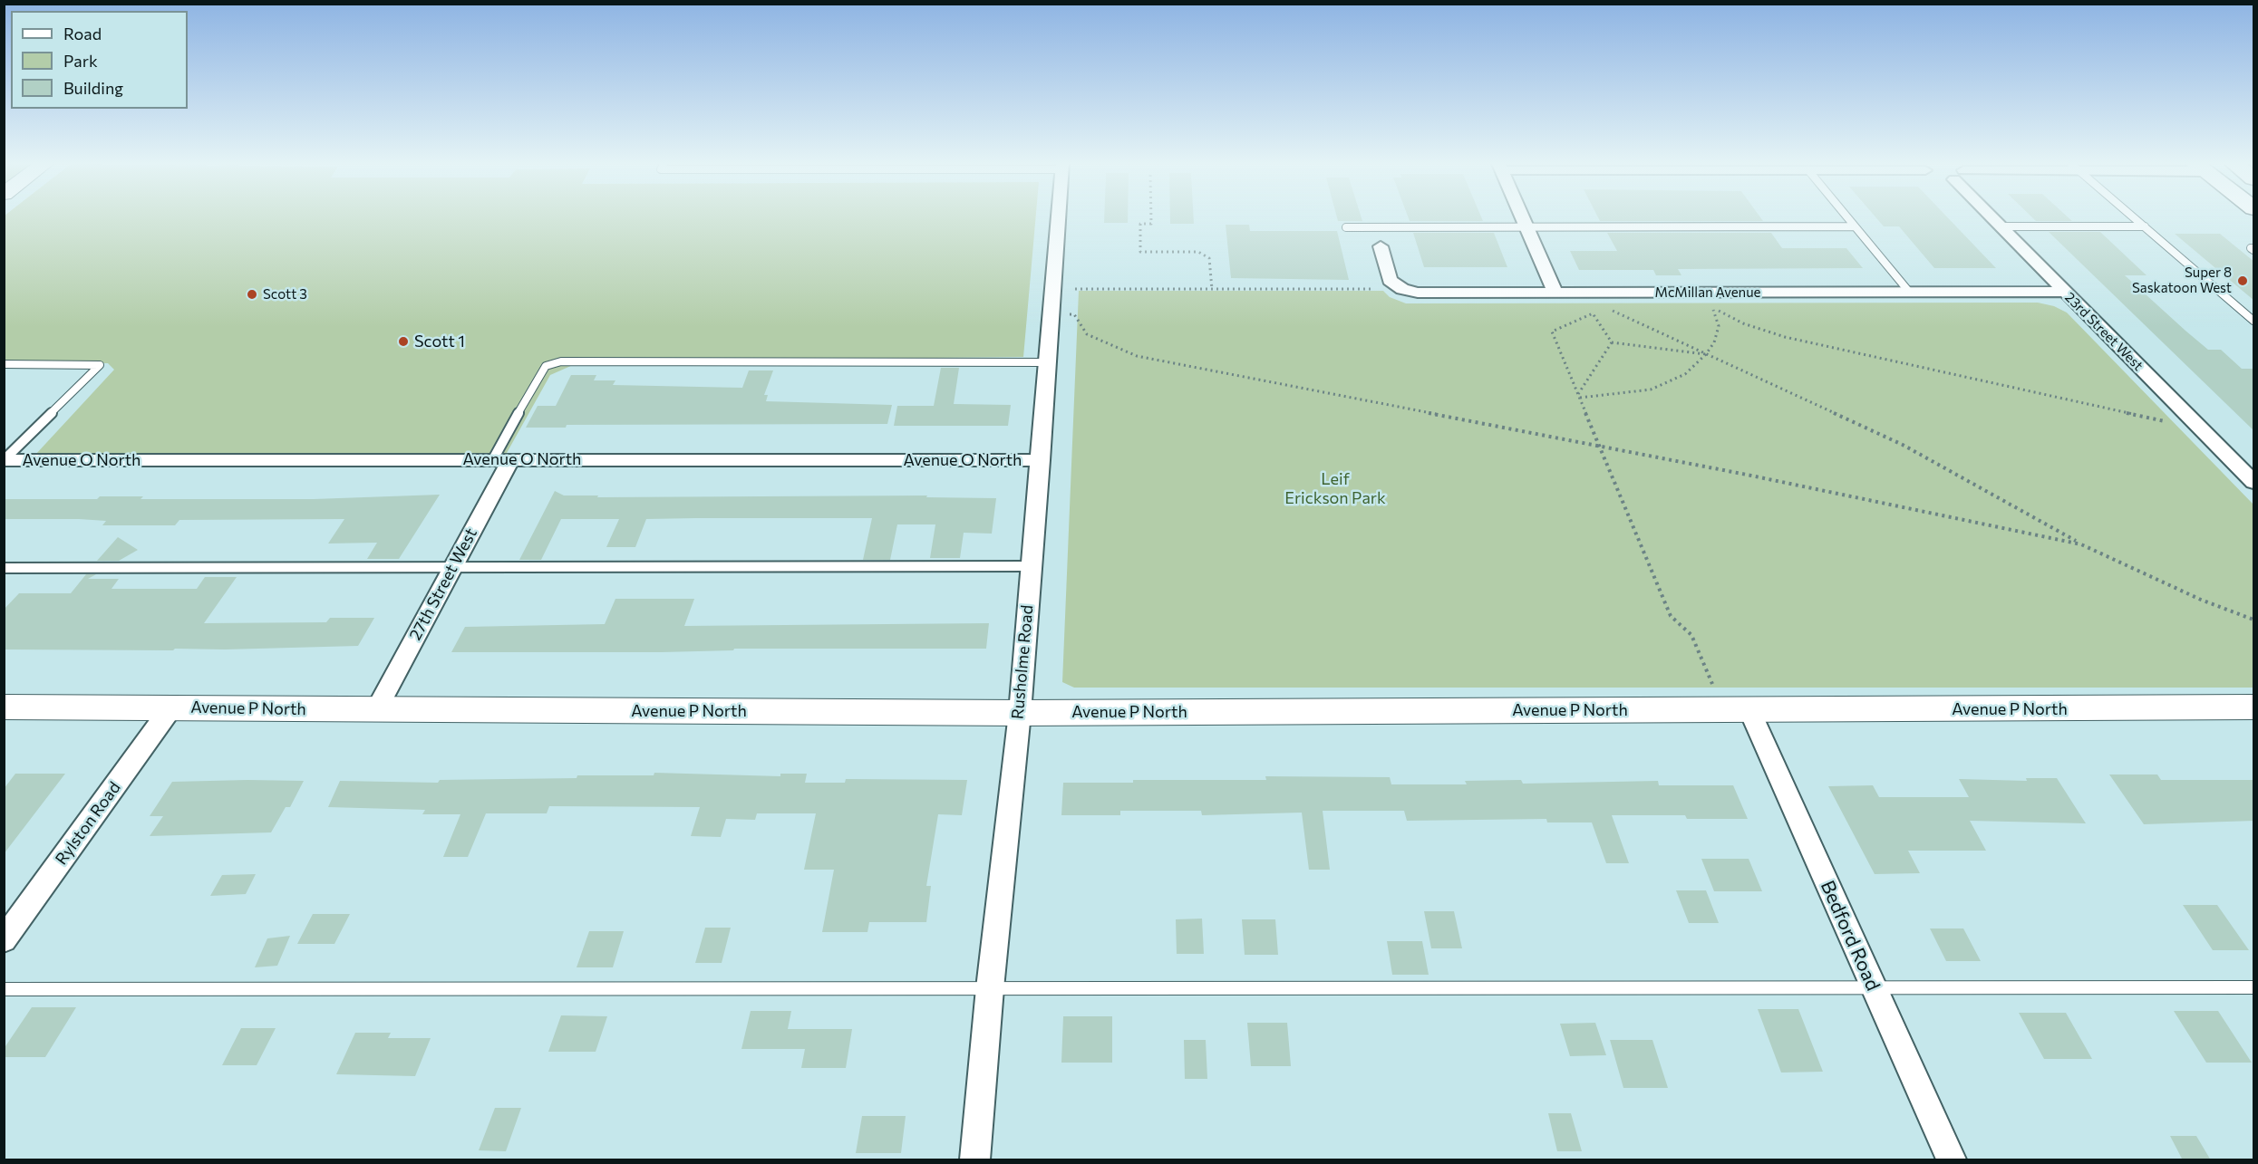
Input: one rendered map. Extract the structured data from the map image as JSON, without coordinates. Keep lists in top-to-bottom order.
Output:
{
  "streets": {
    "main road": ["Avenue P North"],
    "street": [
      "McMillan Avenue",
      "23rd Street West",
      "Avenue O North",
      "27th Street West",
      "Rusholme Road",
      "Rylston Road",
      "Bedford Road"
    ]
  },
  "crossings": [
    ["McMillan Avenue", "23rd Street West"],
    ["Avenue O North", "27th Street West"],
    ["Avenue O North", "Rusholme Road"],
    ["27th Street West", "Avenue P North"],
    ["Rusholme Road", "Avenue P North"],
    ["Avenue P North", "Rylston Road"],
    ["Avenue P North", "Bedford Road"]
  ],
  "parks": ["Leif Erickson Park"],
  "places": ["Super 8 Saskatoon West", "Scott 3", "Scott 1"],
  "legend": ["Road", "Park", "Building"]
}
